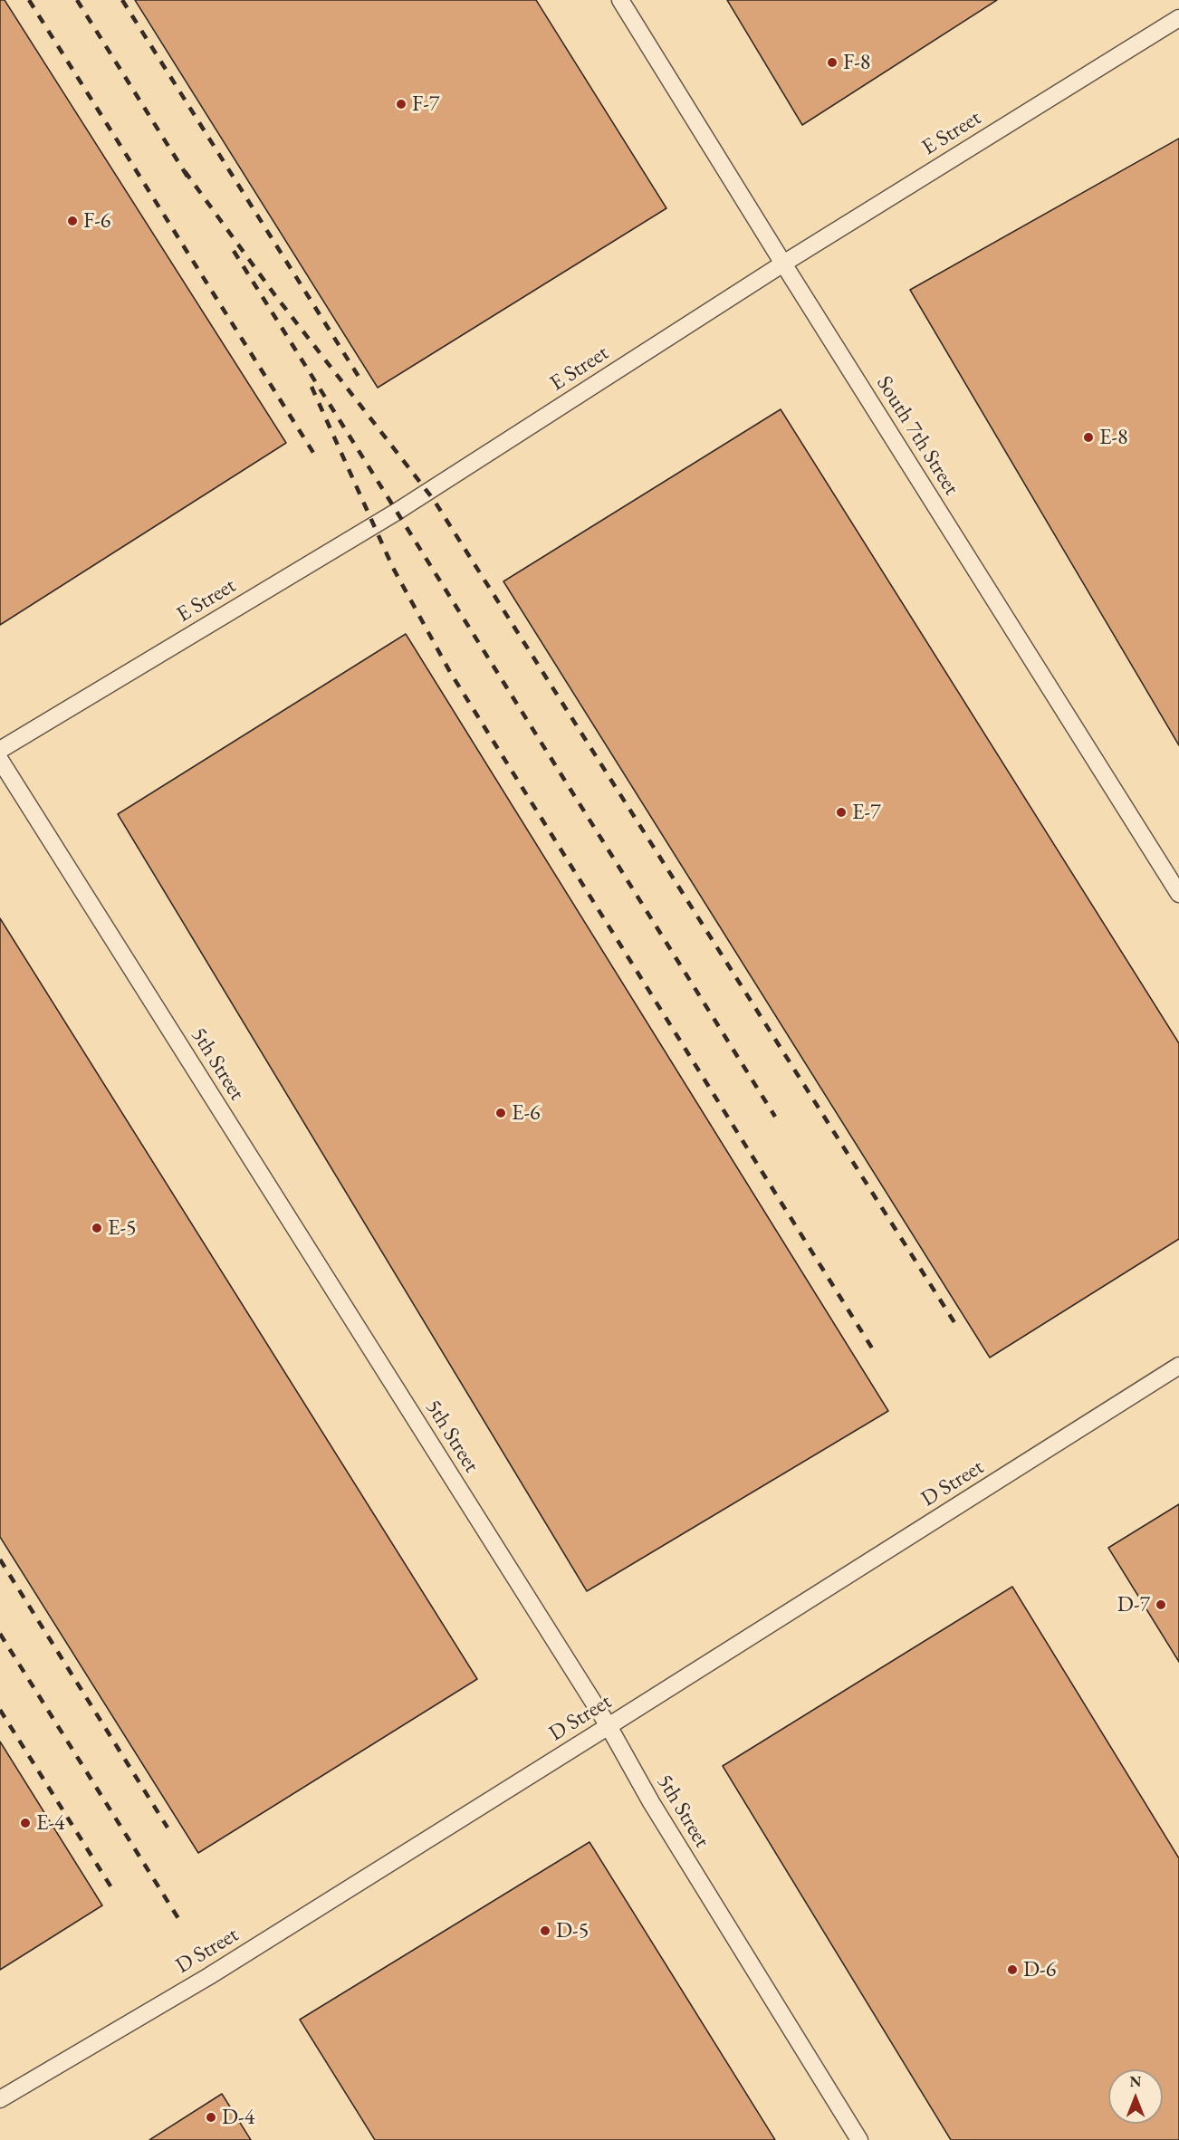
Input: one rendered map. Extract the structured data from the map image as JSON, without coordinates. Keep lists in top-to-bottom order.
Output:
{
  "streets": {
    "lane": [
      "E Street",
      "South 7th Street",
      "5th Street",
      "D Street"
    ]
  },
  "crossings": [
    ["E Street", "South 7th Street"],
    ["5th Street", "D Street"]
  ],
  "places": [
    "F-8",
    "F-7",
    "F-6",
    "E-8",
    "E-7",
    "E-6",
    "E-5",
    "D-7",
    "E-4",
    "D-5",
    "D-6",
    "D-4"
  ],
  "north": "top"
}
